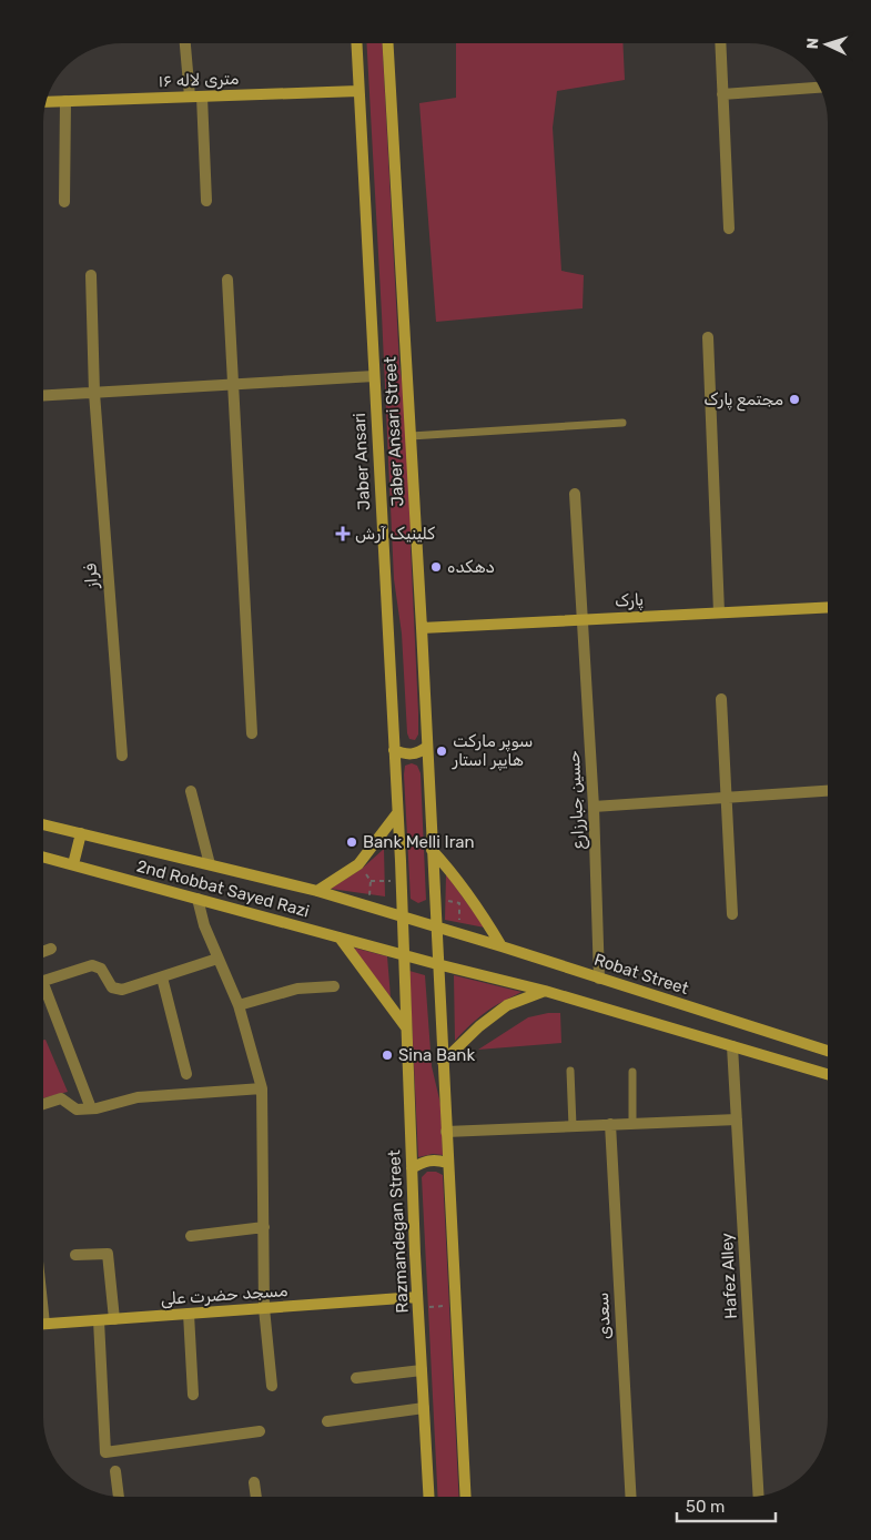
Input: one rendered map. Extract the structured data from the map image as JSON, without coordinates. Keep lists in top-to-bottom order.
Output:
{
  "streets": {
    "main road": [
      "۱۶ متری لاله",
      "Jaber Ansari Street",
      "Jaber Ansari",
      "پارک",
      "2nd Robbat Sayed Razi",
      "Robat Street",
      "Razmandegan Street",
      "مسجد حضرت علی"
    ],
    "street": [
      "فراز",
      "حسین جبارزارع",
      "Hafez Alley",
      "سعدی"
    ]
  },
  "crossings": [
    ["۱۶ متری لاله", "Jaber Ansari"],
    ["Jaber Ansari Street", "پارک"],
    ["Jaber Ansari Street", "2nd Robbat Sayed Razi"],
    ["Jaber Ansari Street", "Robat Street"],
    ["Jaber Ansari", "2nd Robbat Sayed Razi"],
    ["Jaber Ansari", "Razmandegan Street"],
    ["پارک", "حسین جبارزارع"],
    ["حسین جبارزارع", "Robat Street"],
    ["2nd Robbat Sayed Razi", "Robat Street"],
    ["2nd Robbat Sayed Razi", "Razmandegan Street"],
    ["Razmandegan Street", "مسجد حضرت علی"]
  ],
  "places": {
    "other": [
      "مجتمع پارک",
      "دهکده",
      "سوپر مارکت هایپر استار",
      "Bank Melli Iran",
      "Sina Bank"
    ],
    "health": ["کلینیک آرش"]
  },
  "scale_bar": "50 m",
  "north": "left"
}
